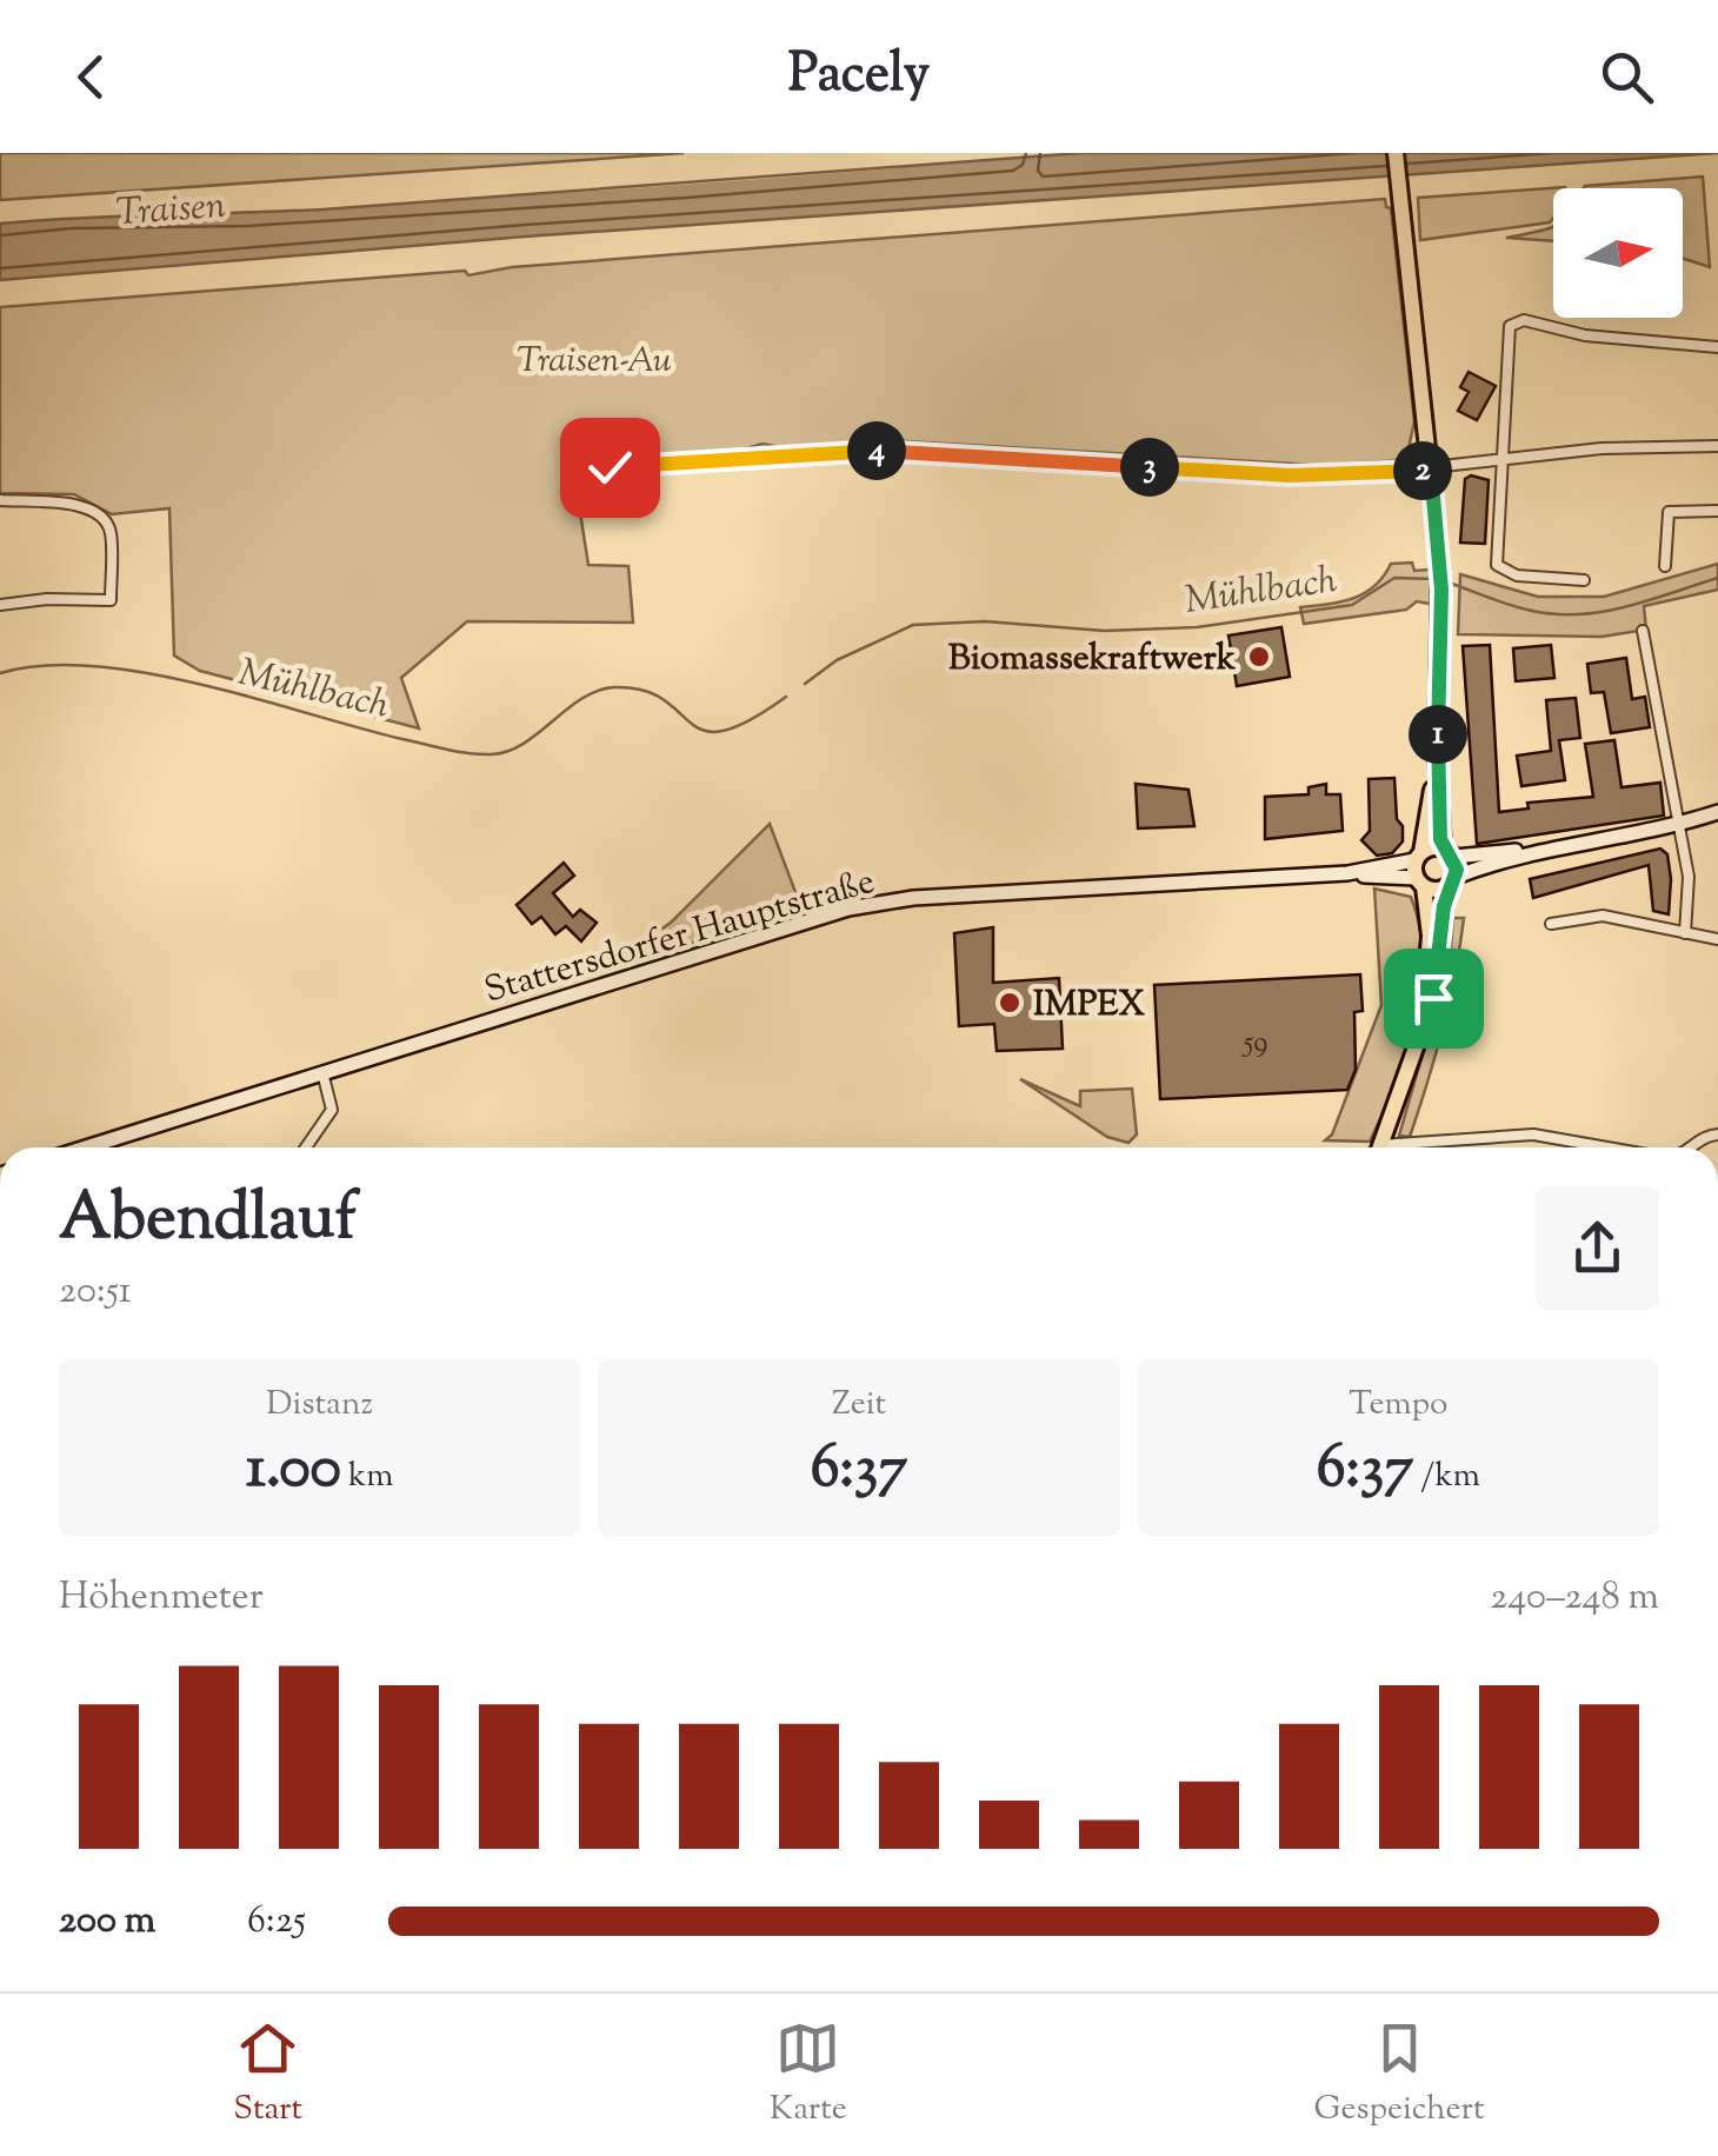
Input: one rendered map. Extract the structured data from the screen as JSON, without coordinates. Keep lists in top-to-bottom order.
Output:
{
  "streets": {
    "main road": ["Stattersdorfer Hauptstraße"]
  },
  "water": ["Traisen", "Mühlbach"],
  "parks": ["Traisen-Au"],
  "places": ["Biomassekraftwerk", "IMPEX"],
  "house_numbers": ["59"],
  "north": "right",
  "page": {
    "header": "Pacely",
    "pins": [
      "4",
      "3",
      "2",
      "1"
    ],
    "heading": ["Abendlauf", "20:51"],
    "stats": [
      ["Distanz", "1.00 km"],
      ["Zeit", "6:37"],
      ["Tempo", "6:37 /km"]
    ],
    "chart": ["Höhenmeter", "240–248 m"],
    "list": [
      {
        "name": "200 m",
        "note": "6:25"
      }
    ],
    "tabs": ["Start", "Karte", "Gespeichert"]
  }
}
